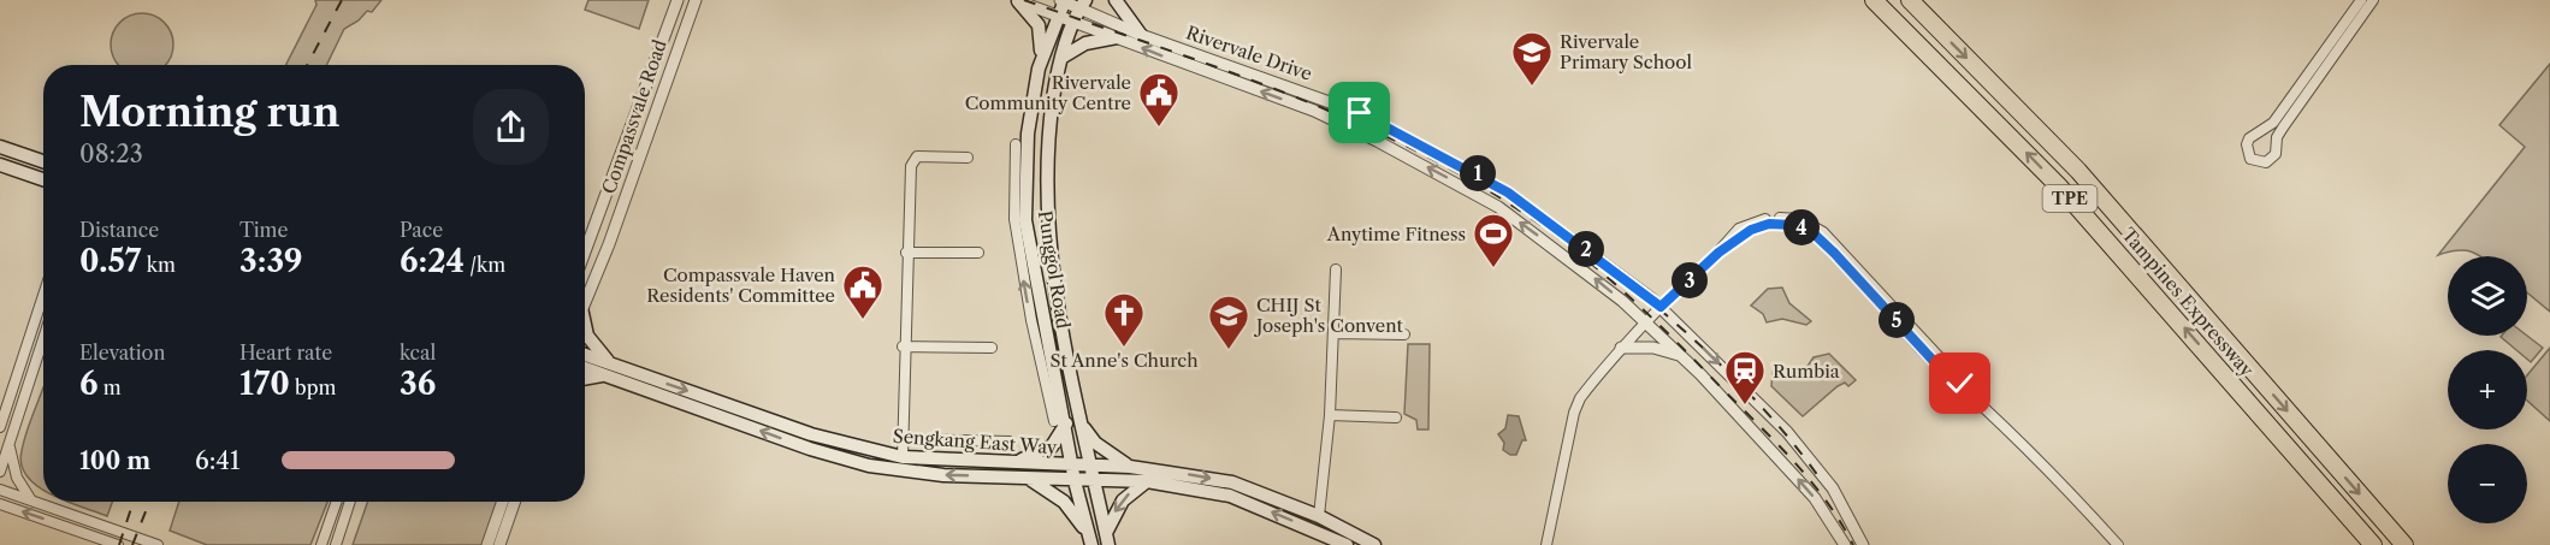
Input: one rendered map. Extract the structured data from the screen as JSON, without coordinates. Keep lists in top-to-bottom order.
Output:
{
  "streets": {
    "highway": ["TPE", "Tampines Expressway"],
    "main road": ["Punggol Road", "Sengkang East Way"],
    "street": ["Rivervale Drive", "Compassvale Road"]
  },
  "crossings": [
    ["Rivervale Drive", "Punggol Road"],
    ["Punggol Road", "Sengkang East Way"]
  ],
  "places": {
    "school or university": ["Rivervale Primary School", "CHIJ St Joseph's Convent"],
    "public building": ["Rivervale Community Centre", "Compassvale Haven Residents' Committee"],
    "sports": ["Anytime Fitness"],
    "church": ["St Anne's Church"],
    "station": ["Rumbia"]
  },
  "page": {
    "heading": ["Morning run", "08:23"],
    "pins": [
      "1",
      "4",
      "2",
      "3",
      "5"
    ],
    "stats": [
      ["Distance", "0.57 km"],
      ["Time", "3:39"],
      ["Pace", "6:24 /km"],
      ["Elevation", "6 m"],
      ["Heart rate", "170 bpm"],
      ["kcal", "36"]
    ],
    "map_buttons": ["+", "−"],
    "list": [
      {
        "name": "100 m",
        "note": "6:41"
      }
    ]
  }
}
